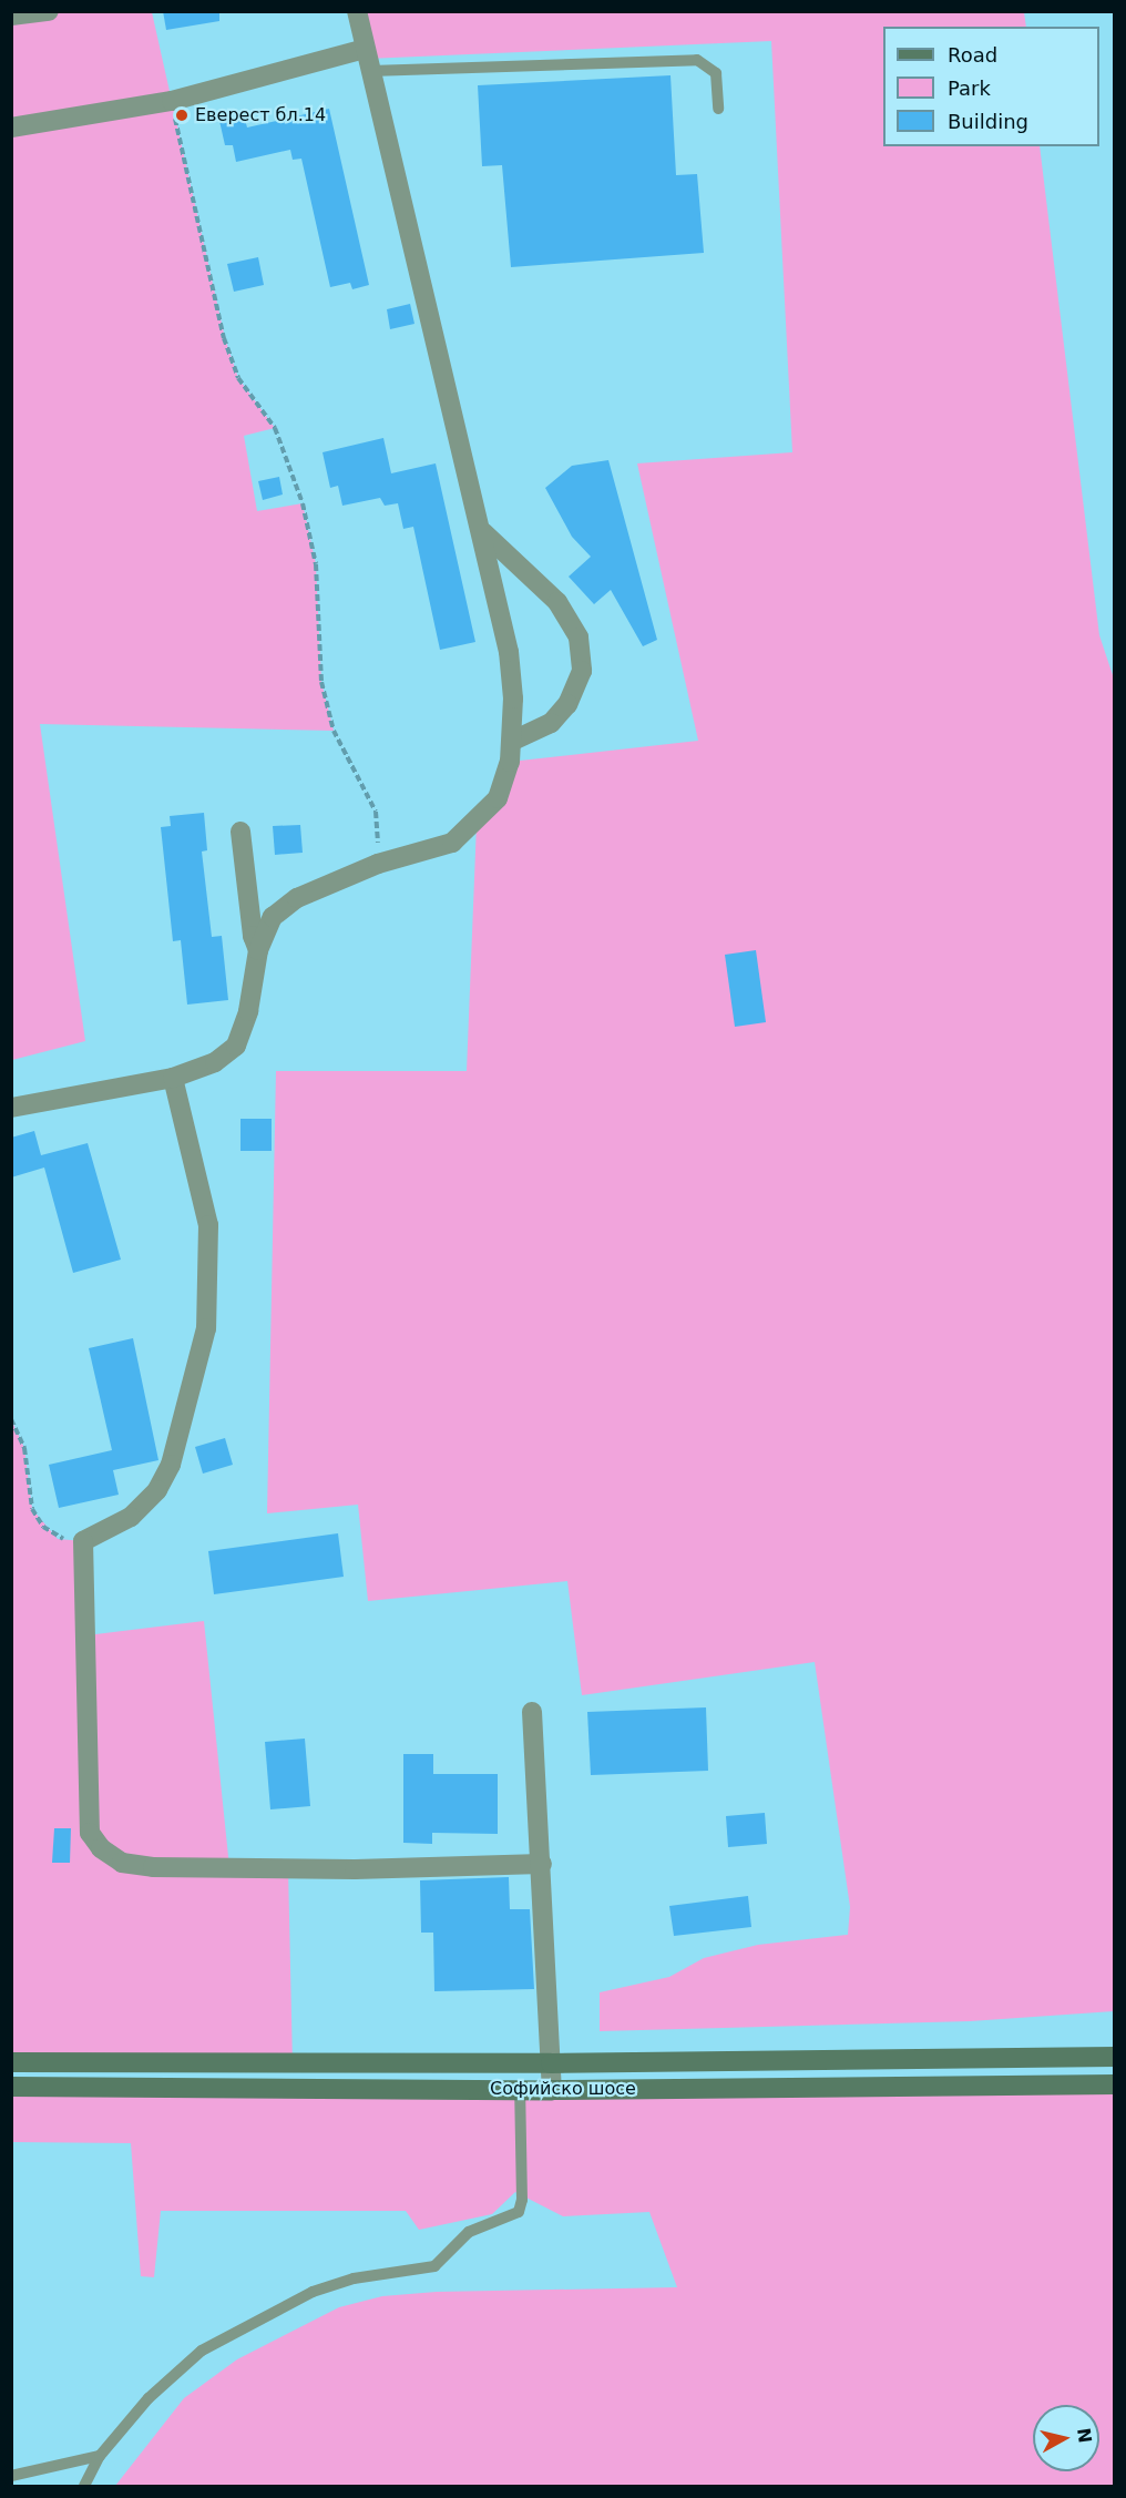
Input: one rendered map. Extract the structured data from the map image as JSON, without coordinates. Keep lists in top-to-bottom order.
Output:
{
  "streets": {
    "main road": ["Софийско шосе"]
  },
  "places": ["Еверест бл.14"],
  "legend": ["Road", "Park", "Building"],
  "north": "right"
}
